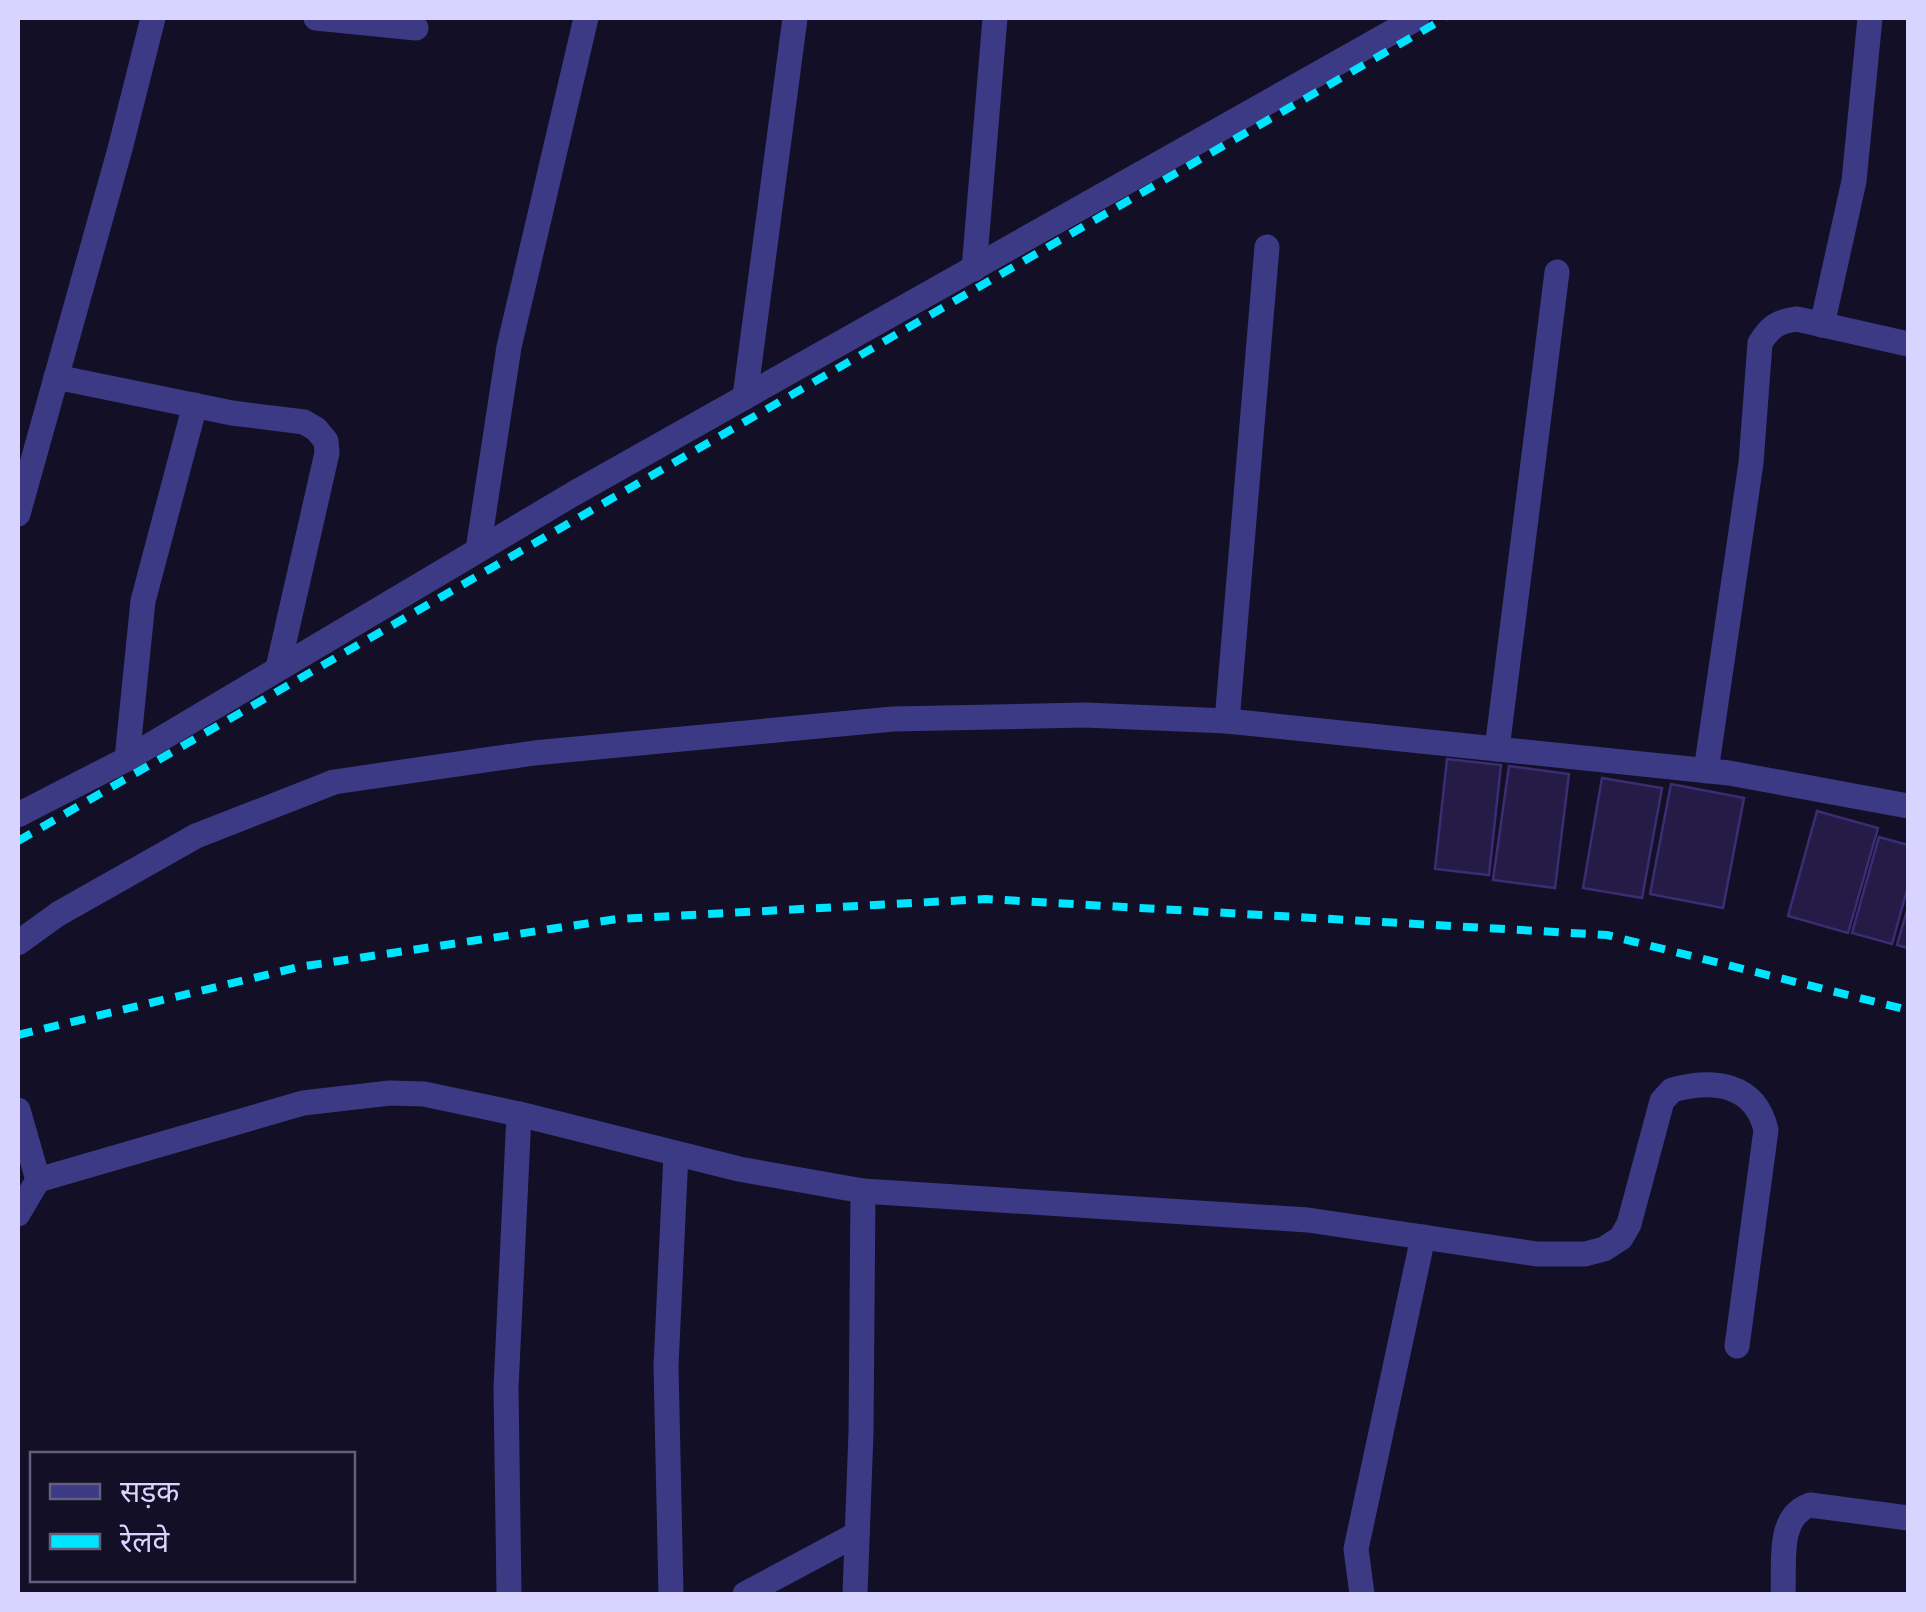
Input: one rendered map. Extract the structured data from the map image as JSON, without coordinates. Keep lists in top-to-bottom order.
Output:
{
  "legend": ["सड़क", "रेलवे"]
}
